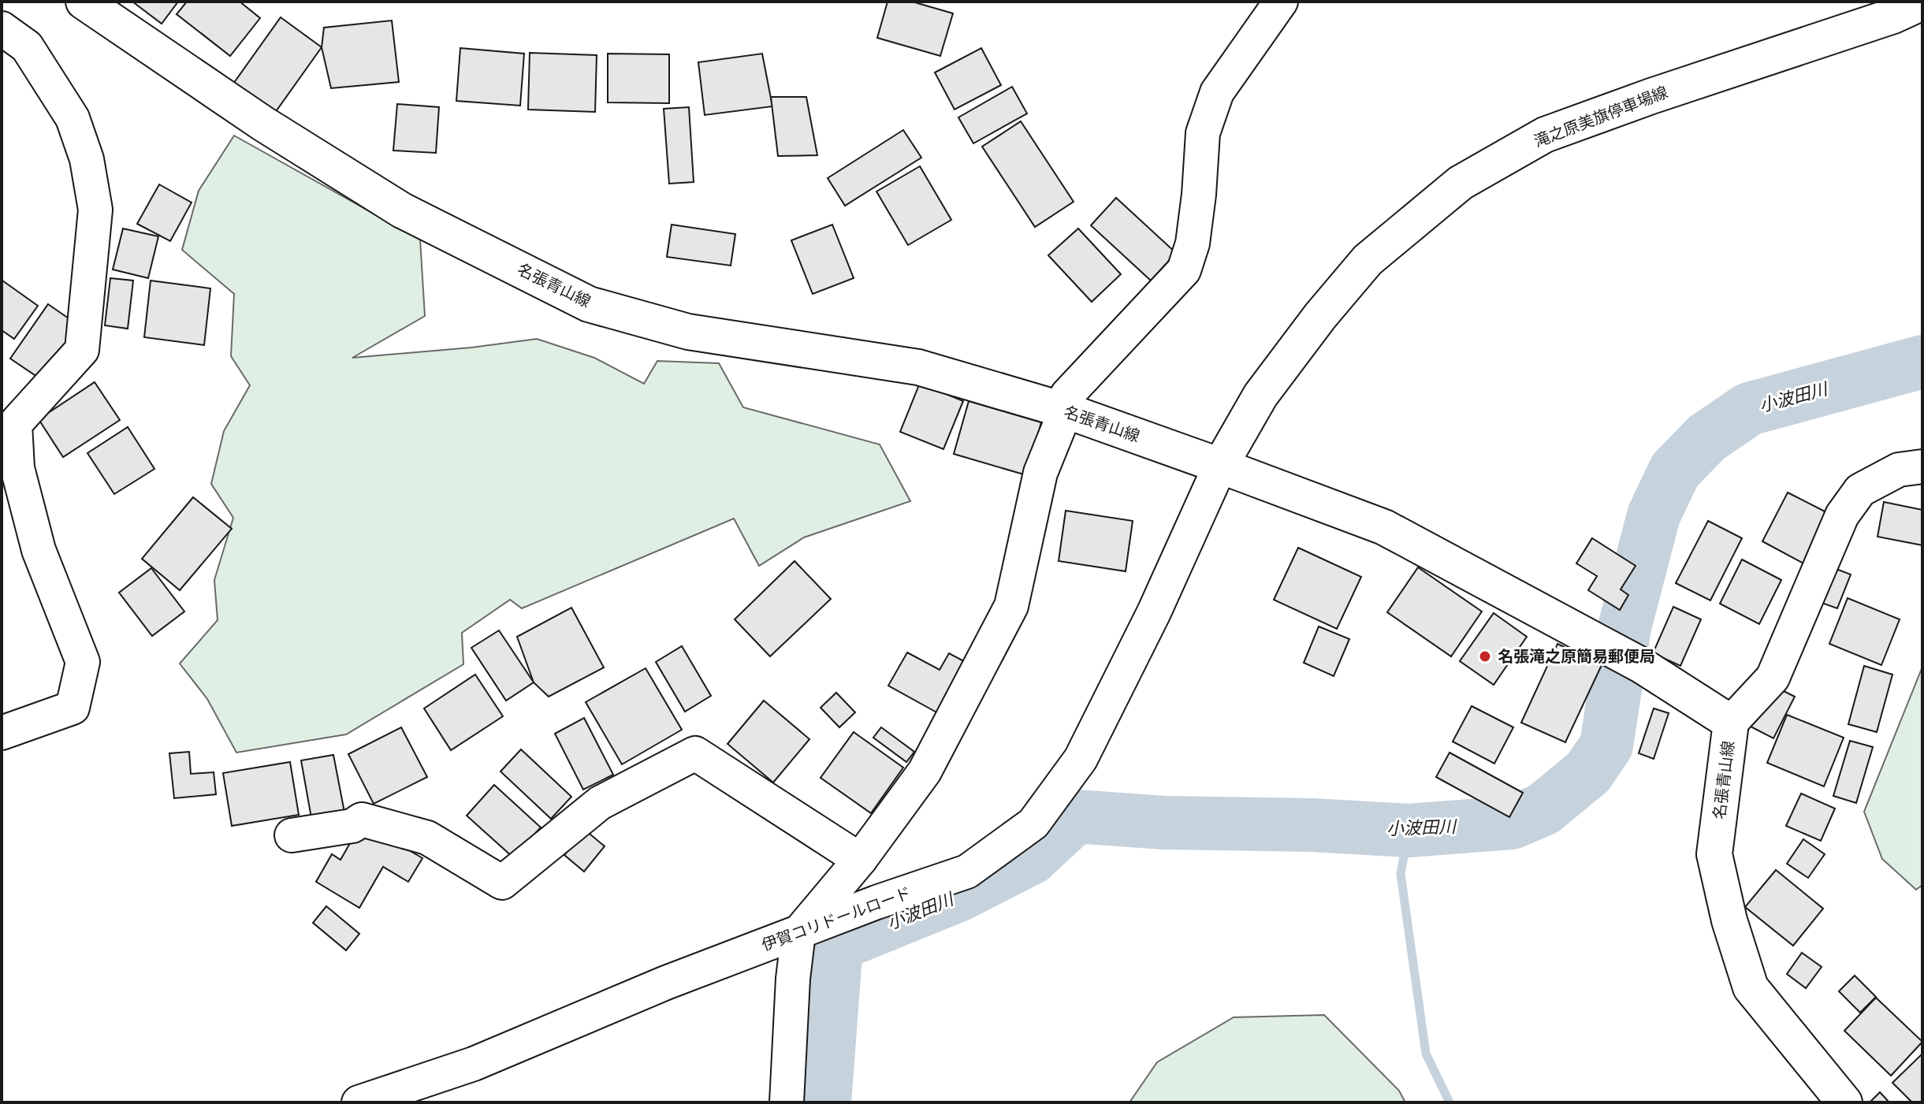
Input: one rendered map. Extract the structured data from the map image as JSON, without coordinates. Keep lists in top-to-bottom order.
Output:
{
  "streets": {
    "main road": ["滝之原美旗停車場線", "名張青山線"],
    "street": ["伊賀コリドールロード"]
  },
  "crossings": [
    ["滝之原美旗停車場線", "名張青山線"],
    ["滝之原美旗停車場線", "伊賀コリドールロード"],
    ["名張青山線", "伊賀コリドールロード"]
  ],
  "water": ["小波田川"],
  "places": ["名張滝之原簡易郵便局"]
}
